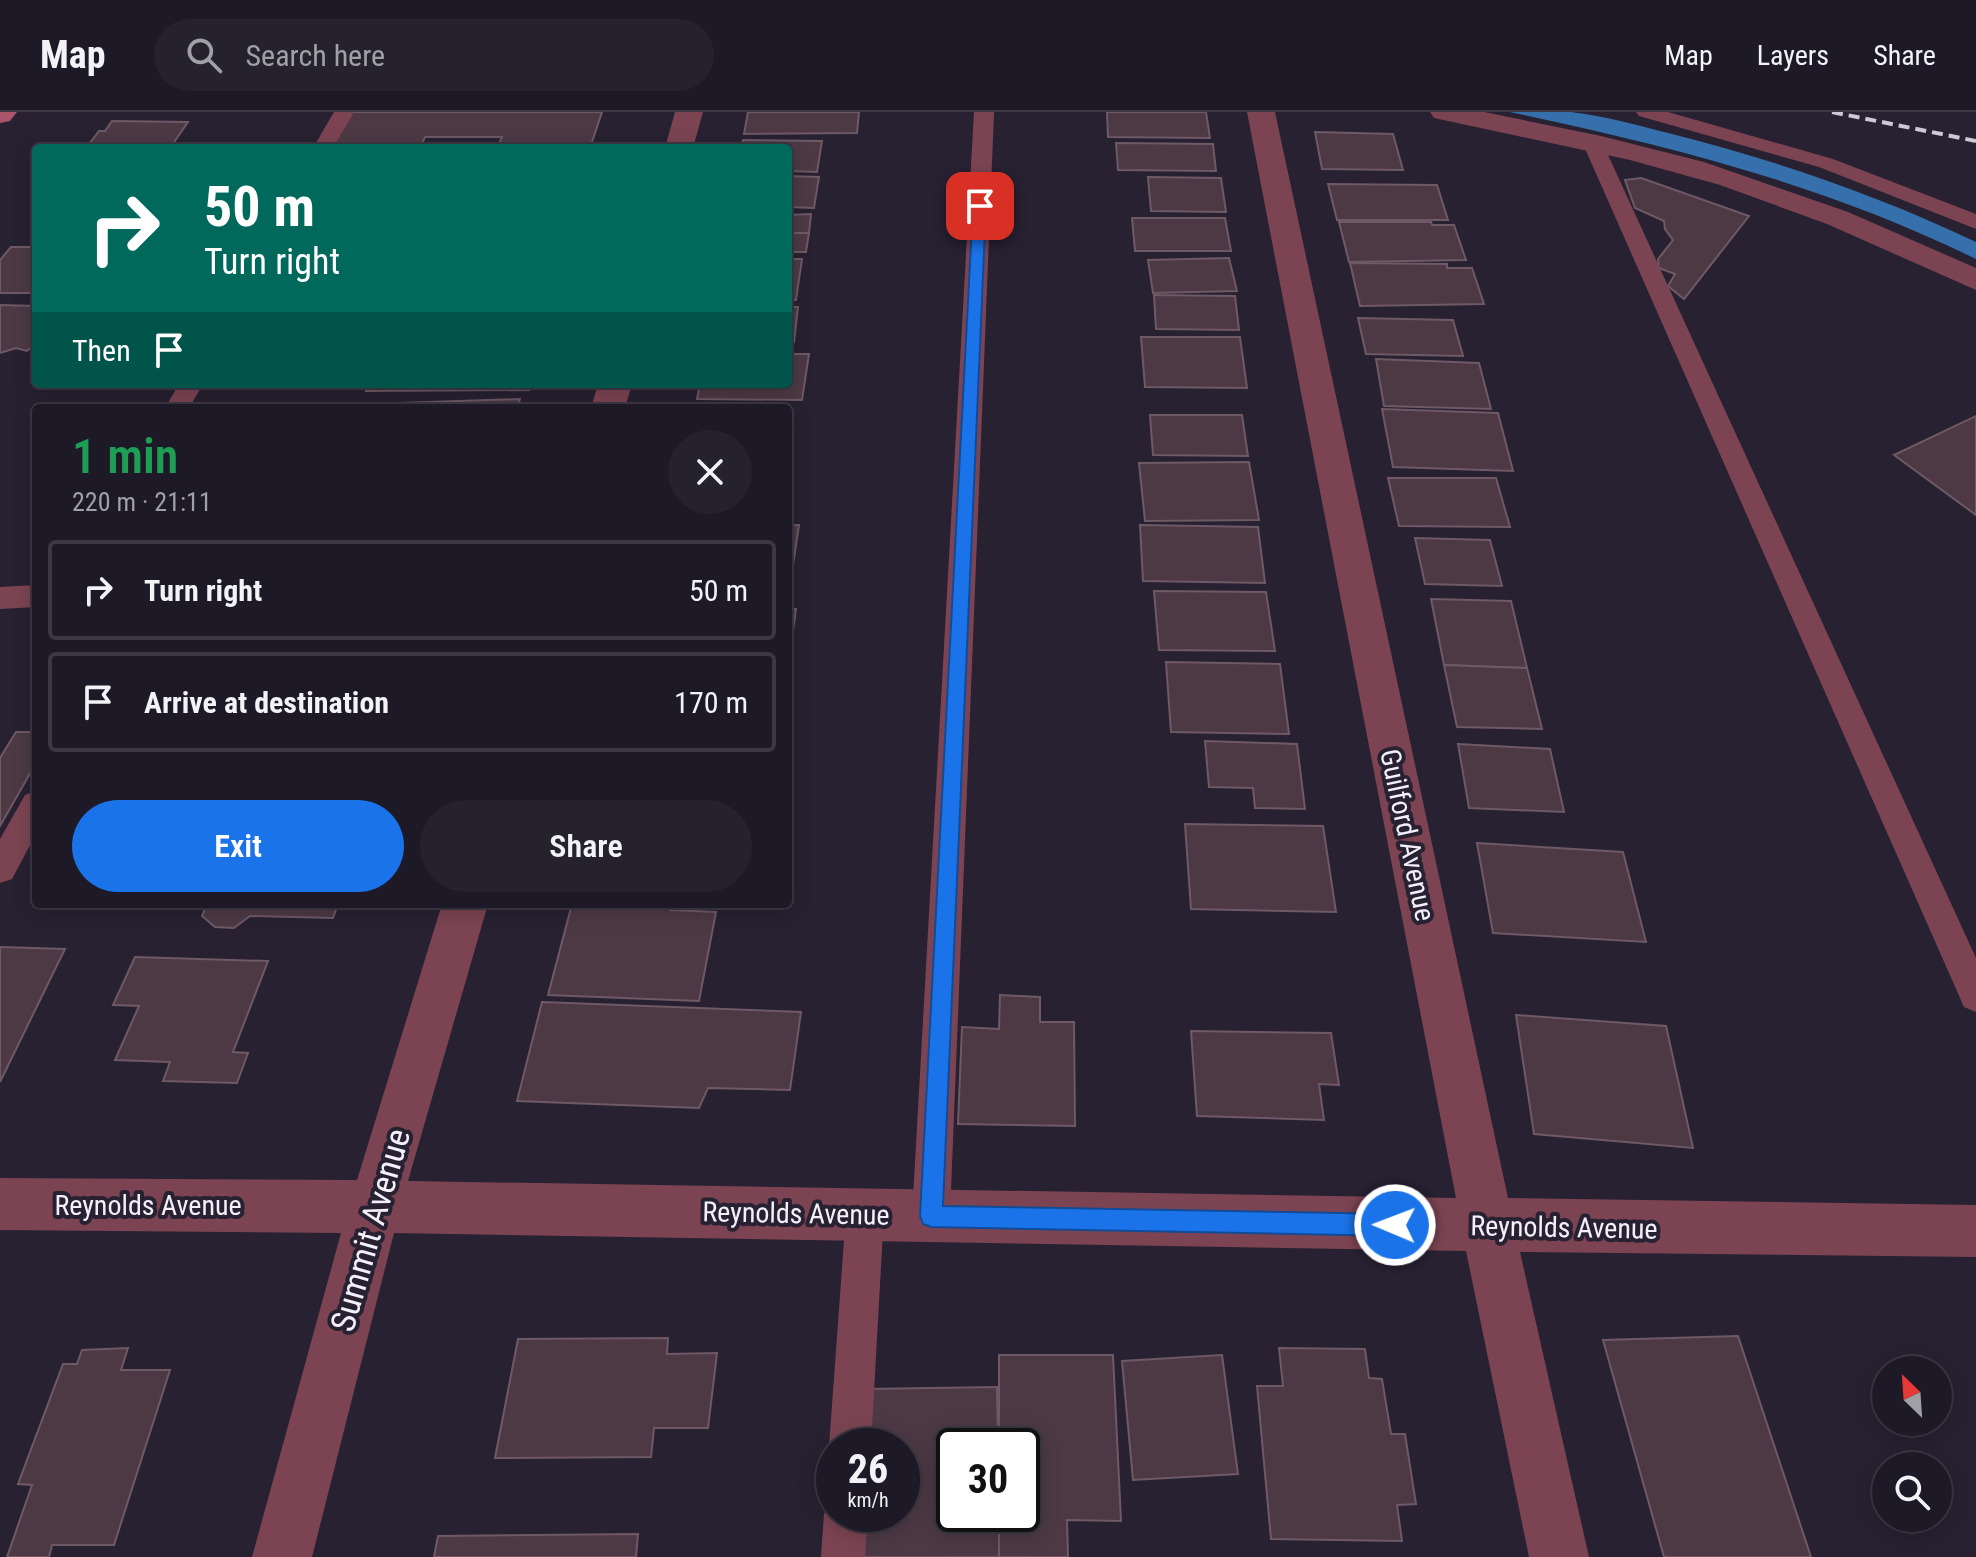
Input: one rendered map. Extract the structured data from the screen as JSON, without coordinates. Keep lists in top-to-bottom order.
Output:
{
  "streets": {
    "street": ["Guilford Avenue", "Reynolds Avenue", "Summit Avenue"]
  },
  "crossings": [
    ["Guilford Avenue", "Reynolds Avenue"],
    ["Reynolds Avenue", "Summit Avenue"]
  ],
  "north": "top left",
  "page": {
    "header": "Map",
    "search": "Search here",
    "nav": ["Map", "Layers", "Share"],
    "turn": ["50 m", "Turn right"],
    "then": "Then",
    "heading": ["1 min", "220 m · 21:11"],
    "list": [
      {
        "name": "Turn right",
        "value": "50 m"
      },
      {
        "name": "Arrive at destination",
        "value": "170 m"
      }
    ],
    "buttons": ["Exit", "Share"],
    "speed": "26 km/h",
    "limit": "30"
  }
}
